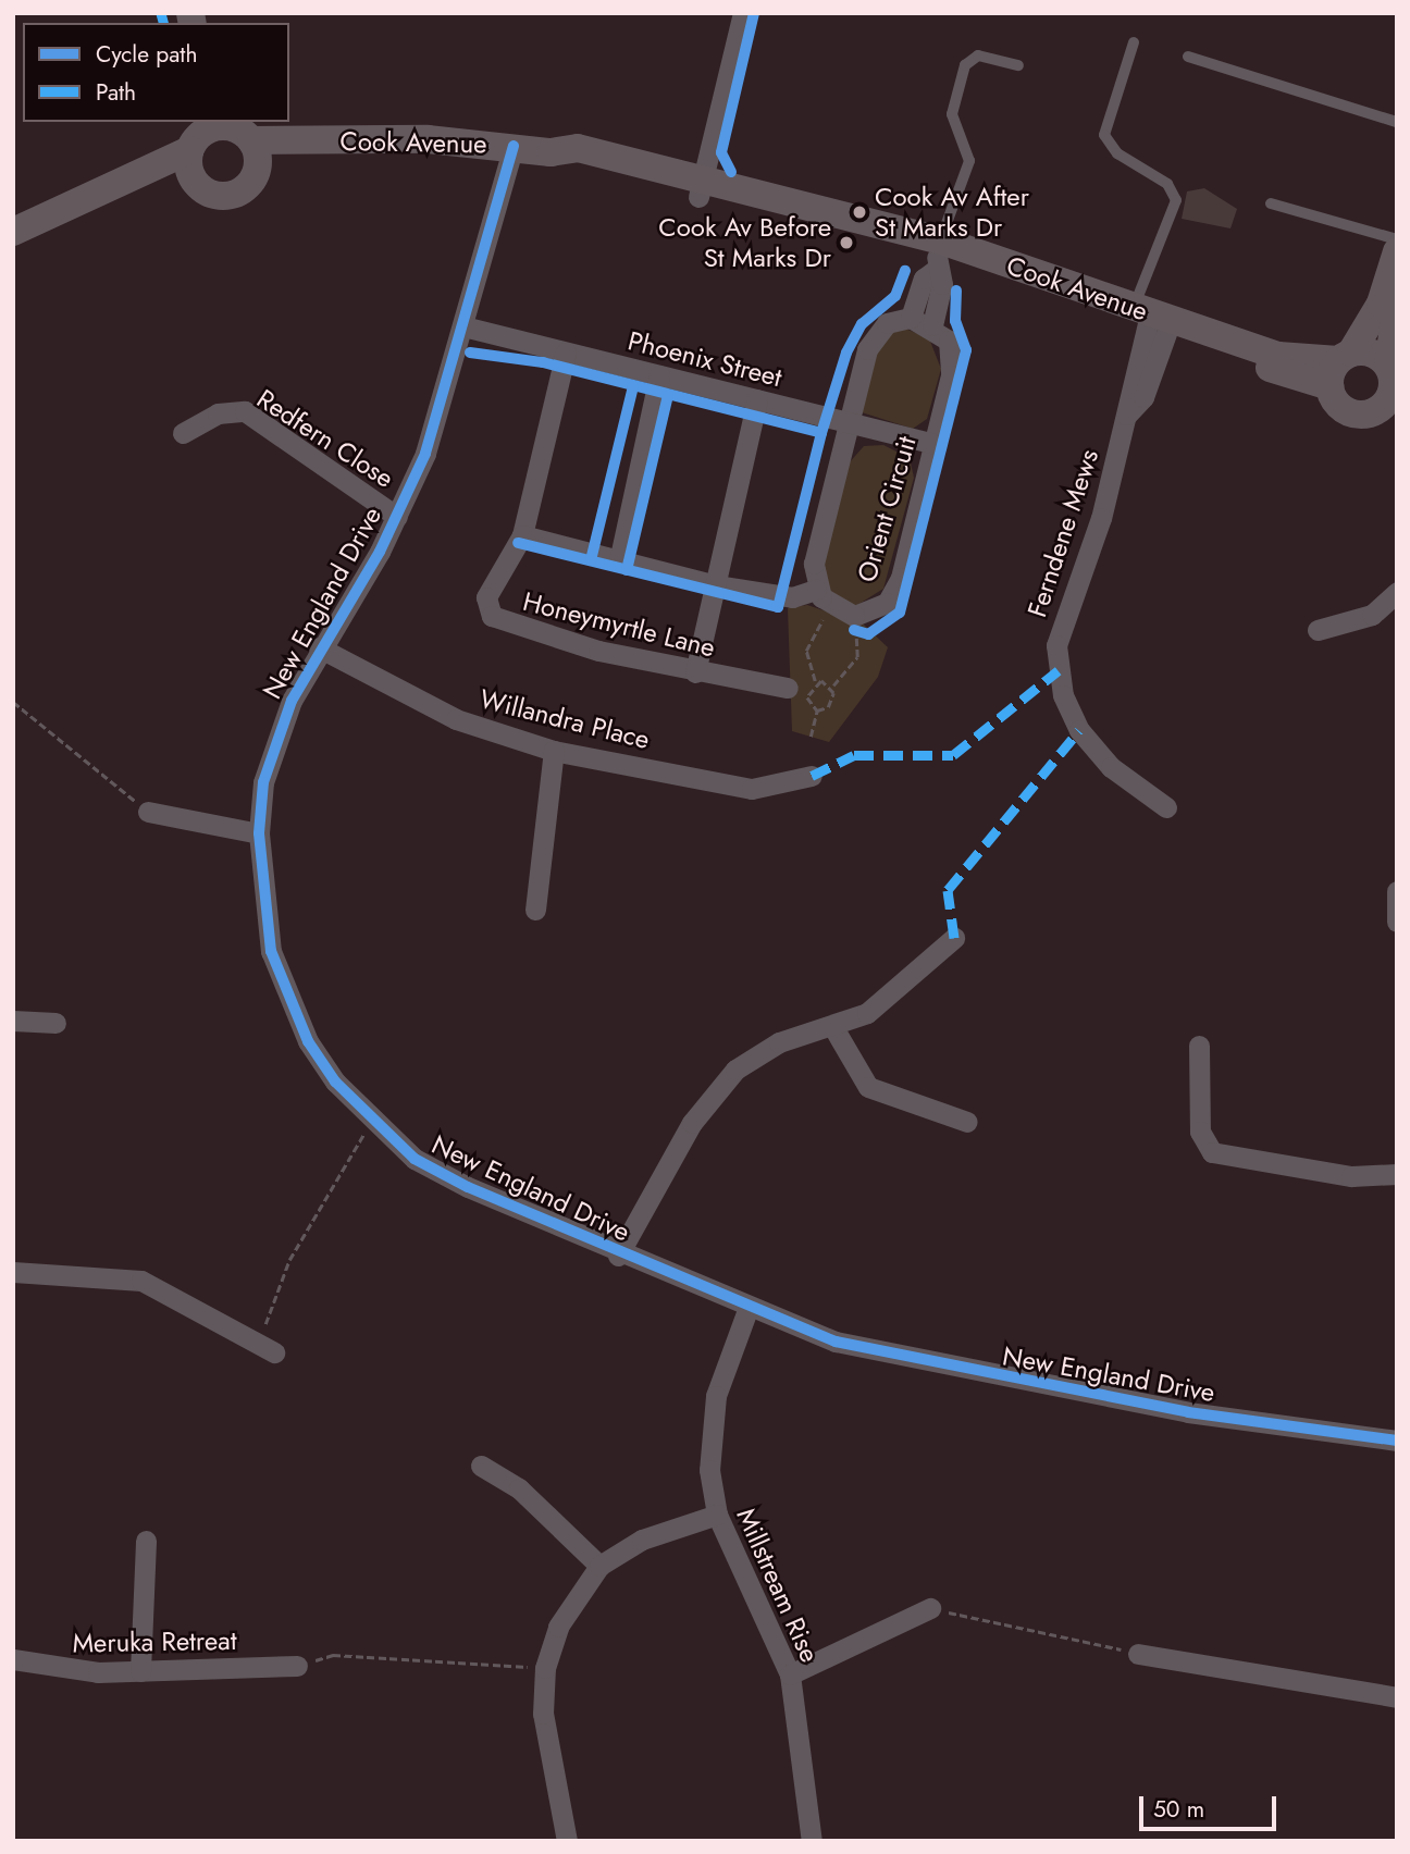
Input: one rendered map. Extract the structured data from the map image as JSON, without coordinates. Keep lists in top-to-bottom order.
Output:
{
  "streets": {
    "street": [
      "Cook Avenue",
      "Phoenix Street",
      "Redfern Close",
      "Orient Circuit",
      "Ferndene Mews",
      "New England Drive",
      "Honeymyrtle Lane",
      "Willandra Place",
      "Millstream Rise",
      "Meruka Retreat"
    ]
  },
  "crossings": [
    ["Cook Avenue", "Ferndene Mews"],
    ["Cook Avenue", "New England Drive"],
    ["Phoenix Street", "Orient Circuit"],
    ["Phoenix Street", "New England Drive"],
    ["Phoenix Street", "Honeymyrtle Lane"],
    ["Redfern Close", "New England Drive"],
    ["New England Drive", "Willandra Place"],
    ["New England Drive", "Millstream Rise"]
  ],
  "places": ["Cook Av After St Marks Dr", "Cook Av Before St Marks Dr"],
  "legend": ["Cycle path", "Path"],
  "scale_bar": "50 m"
}
